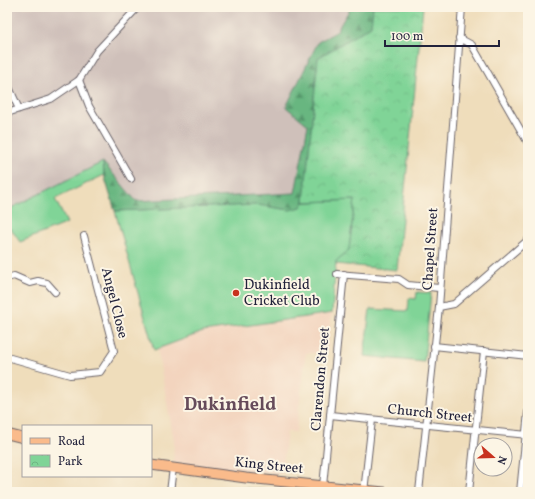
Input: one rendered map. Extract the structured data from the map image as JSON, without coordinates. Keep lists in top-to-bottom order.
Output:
{
  "streets": {
    "main road": ["King Street"],
    "street": [
      "Chapel Street",
      "Angel Close",
      "Clarendon Street",
      "Church Street"
    ]
  },
  "crossings": [
    ["Chapel Street", "Church Street"],
    ["Clarendon Street", "Church Street"],
    ["Clarendon Street", "King Street"]
  ],
  "districts": ["Dukinfield"],
  "places": ["Dukinfield Cricket Club"],
  "legend": ["Road", "Park"],
  "scale_bar": "100 m",
  "north": "right"
}
